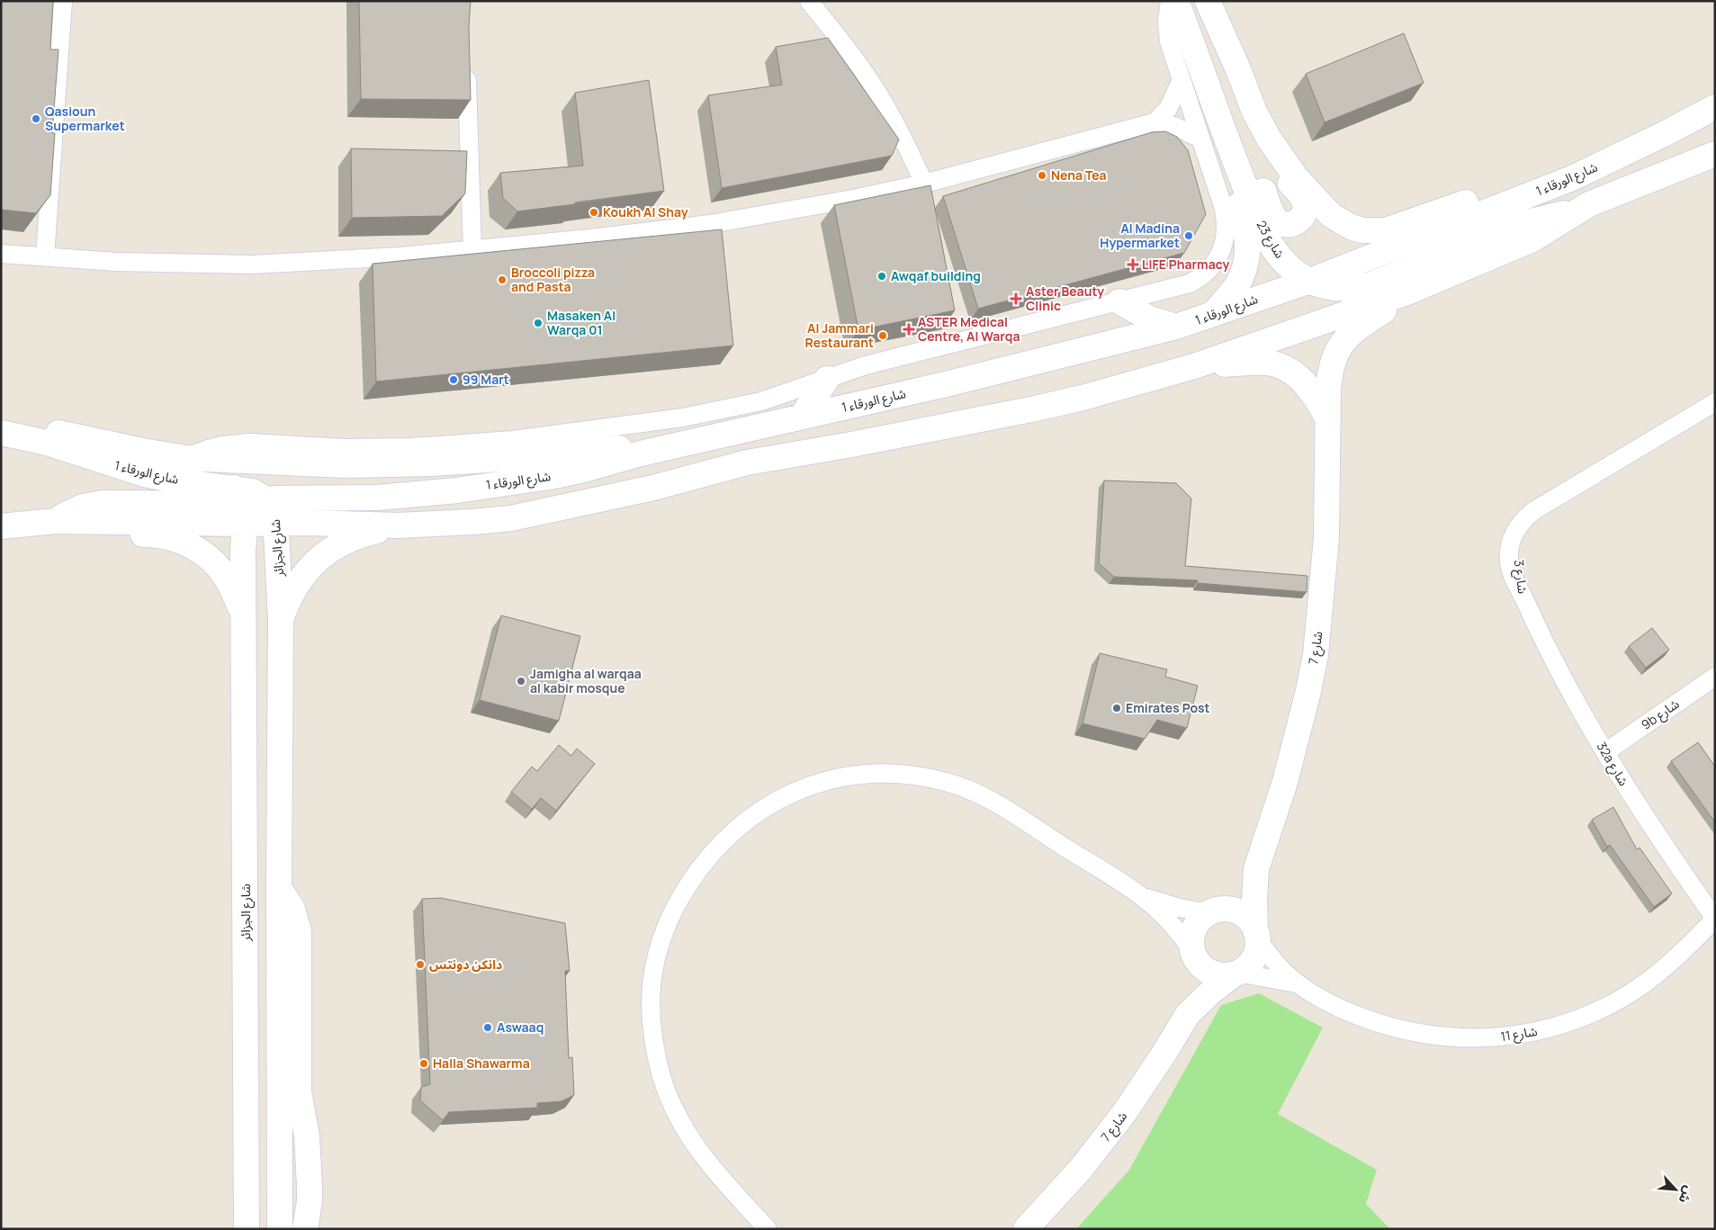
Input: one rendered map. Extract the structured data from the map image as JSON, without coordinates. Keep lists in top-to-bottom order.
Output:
{
  "streets": {
    "street": [
      "شارع الورقاء 1",
      "شارع 23",
      "شارع الجزائر",
      "شارع 3",
      "شارع 7",
      "9b شارع",
      "32a شارع",
      "شارع 11"
    ]
  },
  "crossings": [
    ["شارع الورقاء 1", "شارع 23"],
    ["شارع الورقاء 1", "شارع الجزائر"],
    ["شارع الورقاء 1", "شارع 7"],
    ["شارع 3", "32a شارع"],
    ["شارع 7", "شارع 11"],
    ["9b شارع", "32a شارع"],
    ["32a شارع", "شارع 11"]
  ],
  "places": {
    "other": [
      "Qasioun Supermarket",
      "Nena Tea",
      "Koukh Al Shay",
      "Al Madina Hypermarket",
      "Awqaf building",
      "Broccoli pizza and Pasta",
      "Masaken Al Warqa 01",
      "Al Jammari Restaurant",
      "99 Mart",
      "Jamigha al warqaa al kabir mosque",
      "Emirates Post",
      "دانكن دونتس",
      "Aswaaq",
      "Halla Shawarma"
    ],
    "health": ["LIFE Pharmacy", "Aster Beauty Clinic", "ASTER Medical Centre, Al Warqa"]
  },
  "north": "bottom right"
}
